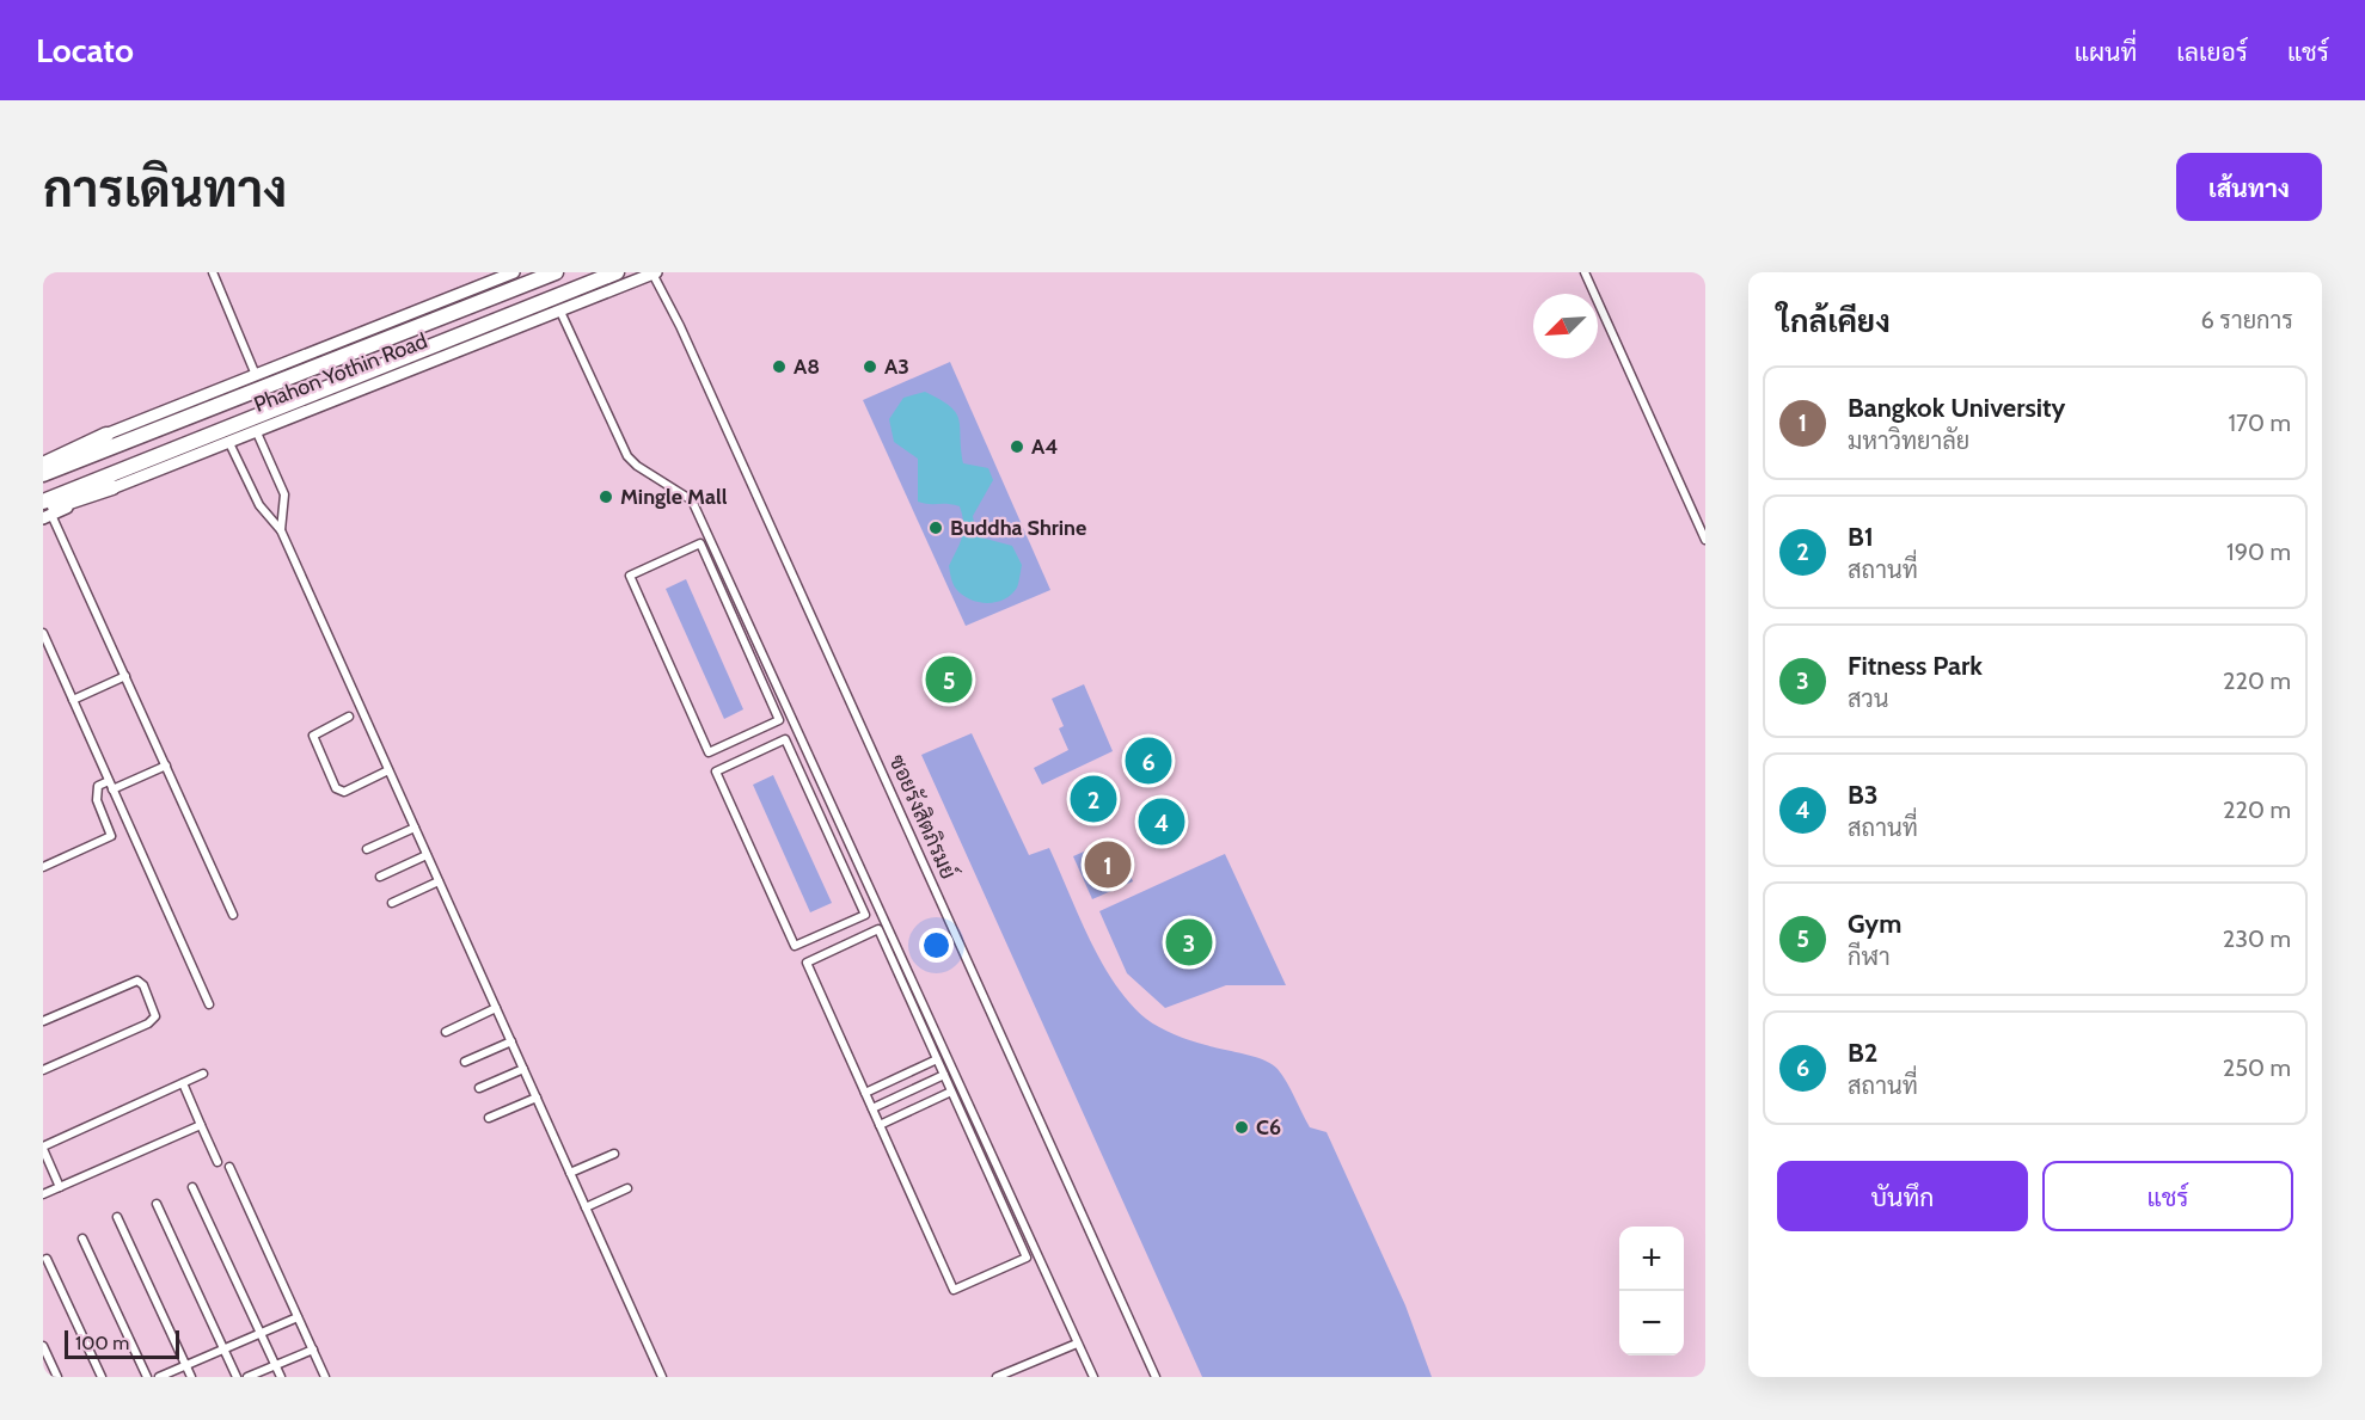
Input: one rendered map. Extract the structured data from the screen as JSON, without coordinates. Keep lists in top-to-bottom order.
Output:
{
  "streets": {
    "highway": ["Phahon Yothin Road"],
    "street": ["ซอยรังสิตภิรมย์"]
  },
  "crossings": [
    ["Phahon Yothin Road", "ซอยรังสิตภิรมย์"]
  ],
  "places": [
    "A8",
    "A3",
    "A4",
    "Mingle Mall",
    "Buddha Shrine",
    "C6"
  ],
  "scale_bar": "100 m",
  "north": "bottom left",
  "page": {
    "header": "Locato",
    "nav": ["แผนที่", "เลเยอร์", "แชร์"],
    "title": "การเดินทาง",
    "buttons": [
      "เส้นทาง",
      ["บันทึก", "แชร์"]
    ],
    "heading": ["ใกล้เคียง", "6 รายการ"],
    "list": [
      {
        "mark": "1",
        "name": "Bangkok University",
        "note": "มหาวิทยาลัย",
        "value": "170 m"
      },
      {
        "mark": "2",
        "name": "B1",
        "note": "สถานที่",
        "value": "190 m"
      },
      {
        "mark": "3",
        "name": "Fitness Park",
        "note": "สวน",
        "value": "220 m"
      },
      {
        "mark": "4",
        "name": "B3",
        "note": "สถานที่",
        "value": "220 m"
      },
      {
        "mark": "5",
        "name": "Gym",
        "note": "กีฬา",
        "value": "230 m"
      },
      {
        "mark": "6",
        "name": "B2",
        "note": "สถานที่",
        "value": "250 m"
      }
    ],
    "pins": [
      "5",
      "6",
      "2",
      "4",
      "1",
      "3"
    ],
    "map_buttons": ["+", "−"],
    "scale": "100 m"
  }
}
